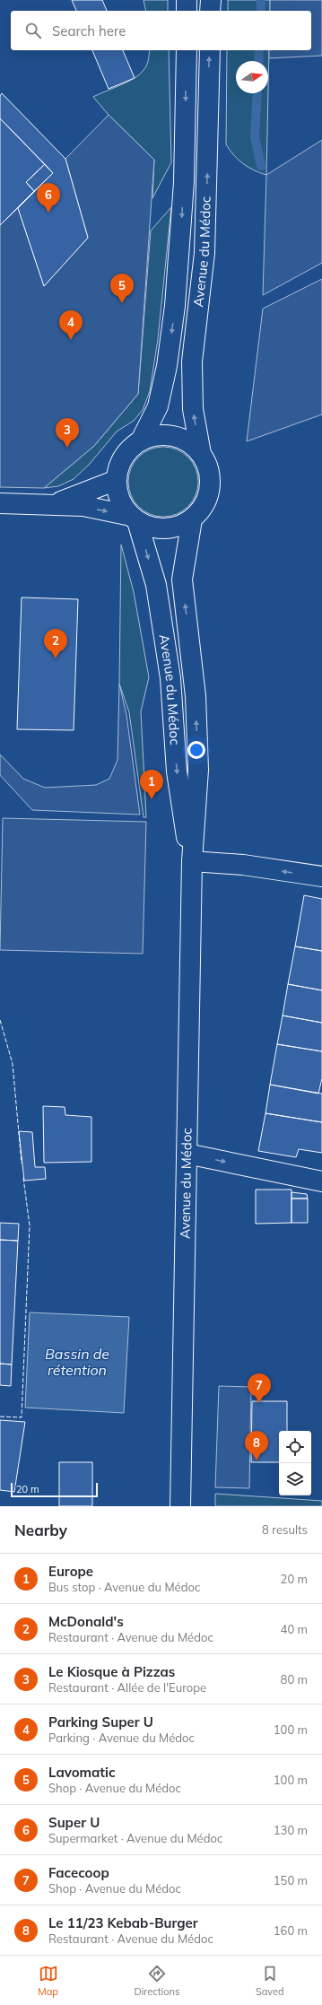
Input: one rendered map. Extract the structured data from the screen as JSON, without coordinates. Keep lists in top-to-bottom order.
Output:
{
  "streets": {
    "main road": ["Avenue du Médoc"]
  },
  "water": ["Bassin de rétention"],
  "scale_bar": "20 m",
  "north": "right",
  "page": {
    "search": "Search here",
    "pins": [
      "6",
      "5",
      "4",
      "3",
      "2",
      "1",
      "7",
      "8"
    ],
    "scale": "20 m",
    "heading": ["Nearby", "8 results"],
    "list": [
      {
        "mark": "1",
        "name": "Europe",
        "note": "Bus stop · Avenue du Médoc",
        "value": "20 m"
      },
      {
        "mark": "2",
        "name": "McDonald's",
        "note": "Restaurant · Avenue du Médoc",
        "value": "40 m"
      },
      {
        "mark": "3",
        "name": "Le Kiosque à Pizzas",
        "note": "Restaurant · Allée de l'Europe",
        "value": "80 m"
      },
      {
        "mark": "4",
        "name": "Parking Super U",
        "note": "Parking · Avenue du Médoc",
        "value": "100 m"
      },
      {
        "mark": "5",
        "name": "Lavomatic",
        "note": "Shop · Avenue du Médoc",
        "value": "100 m"
      },
      {
        "mark": "6",
        "name": "Super U",
        "note": "Supermarket · Avenue du Médoc",
        "value": "130 m"
      },
      {
        "mark": "7",
        "name": "Facecoop",
        "note": "Shop · Avenue du Médoc",
        "value": "150 m"
      },
      {
        "mark": "8",
        "name": "Le 11/23 Kebab-Burger",
        "note": "Restaurant · Avenue du Médoc",
        "value": "160 m"
      }
    ],
    "nav": ["Map", "Directions", "Saved"]
  }
}
